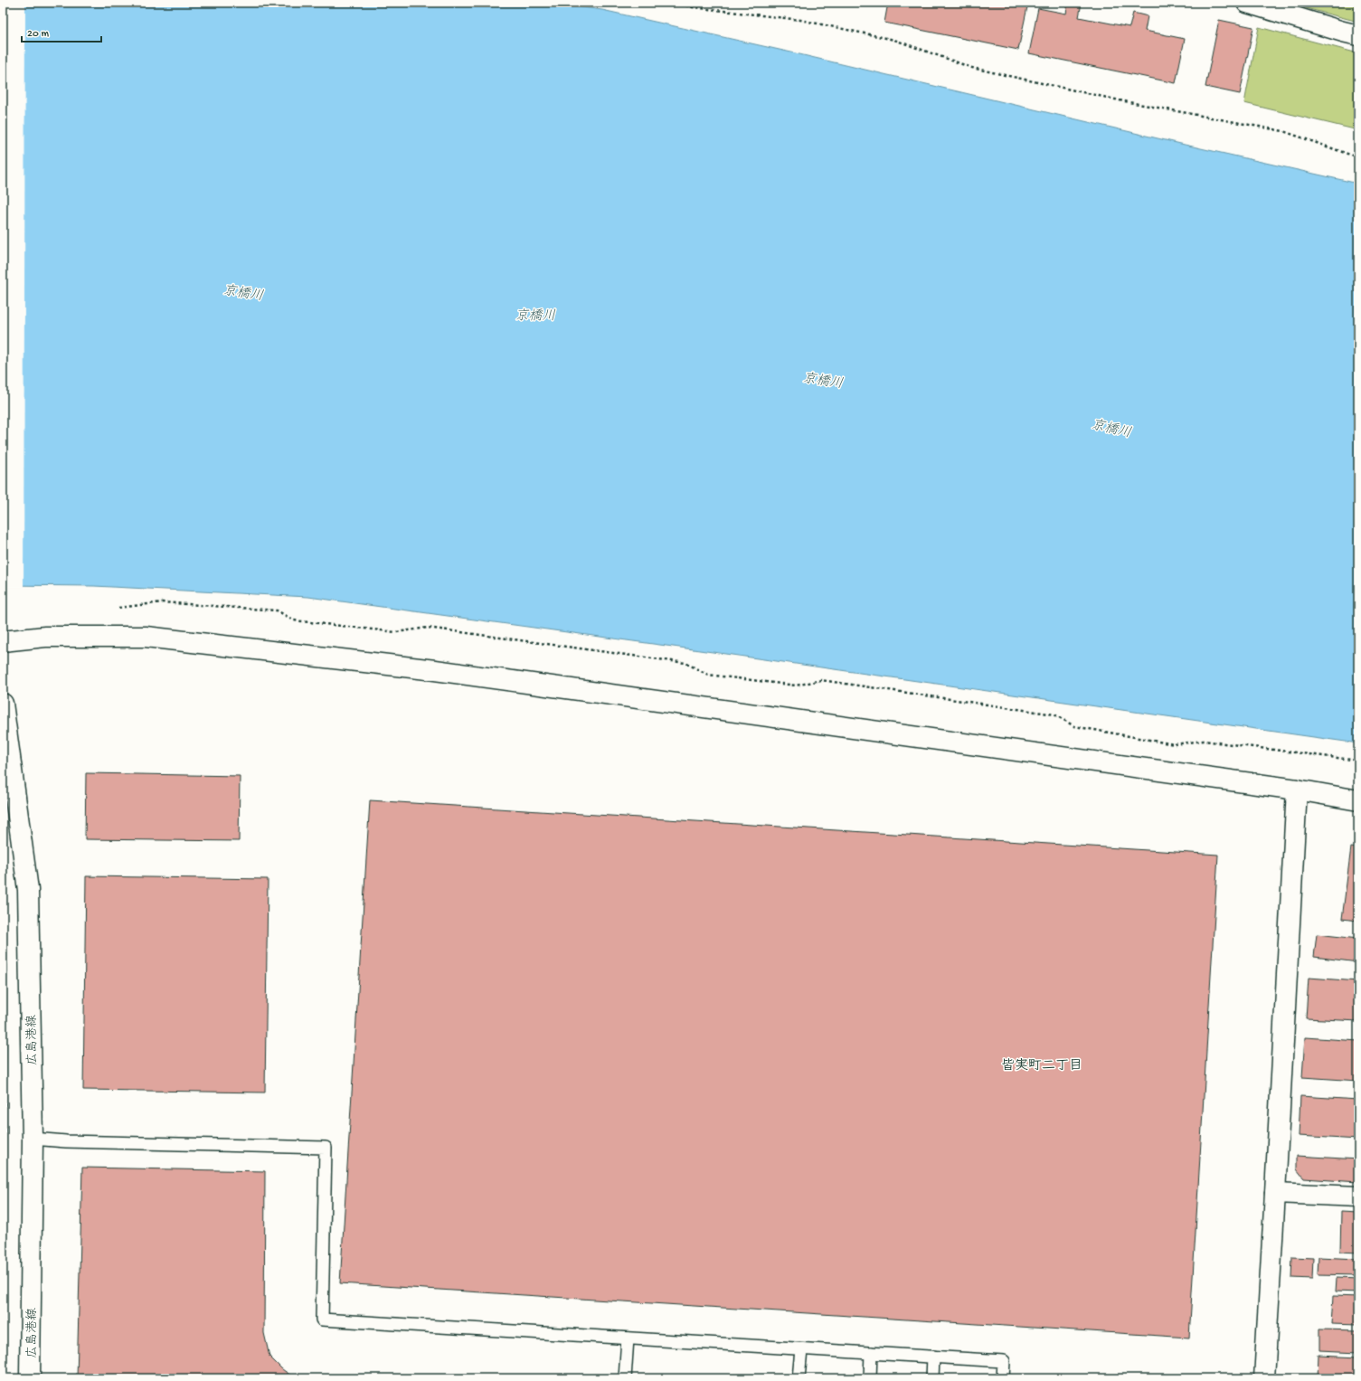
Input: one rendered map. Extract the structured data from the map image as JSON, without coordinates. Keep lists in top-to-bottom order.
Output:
{
  "streets": {
    "street": ["広島港線"]
  },
  "districts": ["皆実町二丁目"],
  "water": ["京橋川"],
  "scale_bar": "20 m"
}
